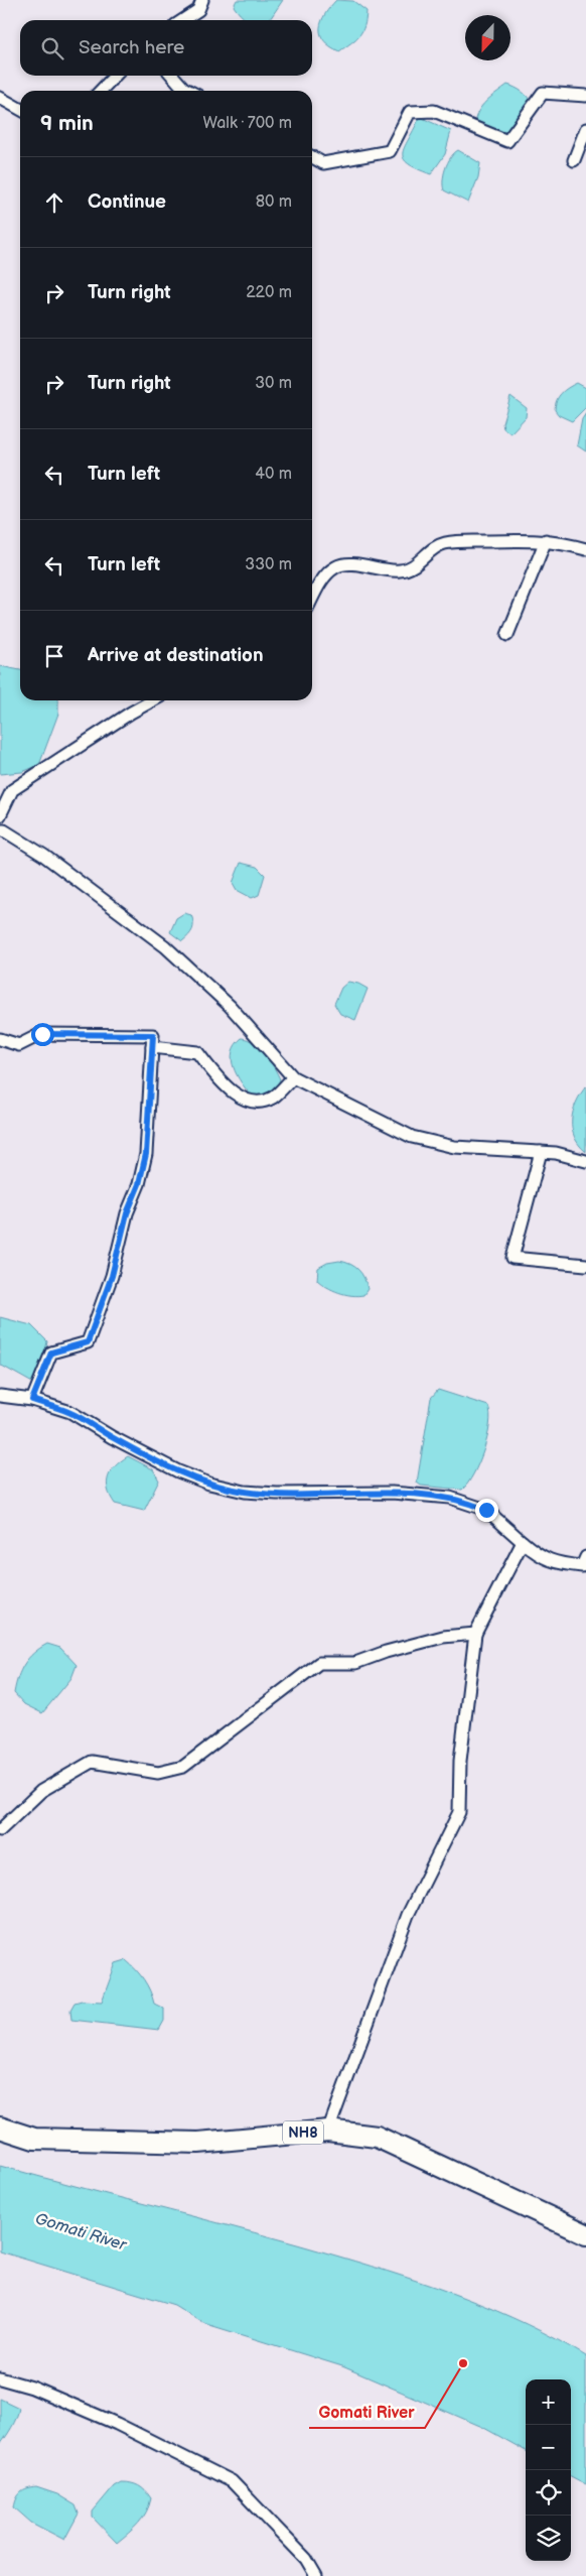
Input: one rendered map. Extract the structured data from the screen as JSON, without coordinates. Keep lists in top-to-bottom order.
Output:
{
  "streets": {
    "highway": ["NH8"]
  },
  "water": ["Gomati River"],
  "places": ["Gomati River"],
  "north": "bottom",
  "page": {
    "search": "Search here",
    "heading": ["9 min", "Walk · 700 m"],
    "list": [
      ["Continue", "80 m"],
      ["Turn right", "220 m"],
      ["Turn right", "30 m"],
      ["Turn left", "40 m"],
      ["Turn left", "330 m"],
      "Arrive at destination"
    ],
    "map_buttons": ["+", "−"]
  }
}
